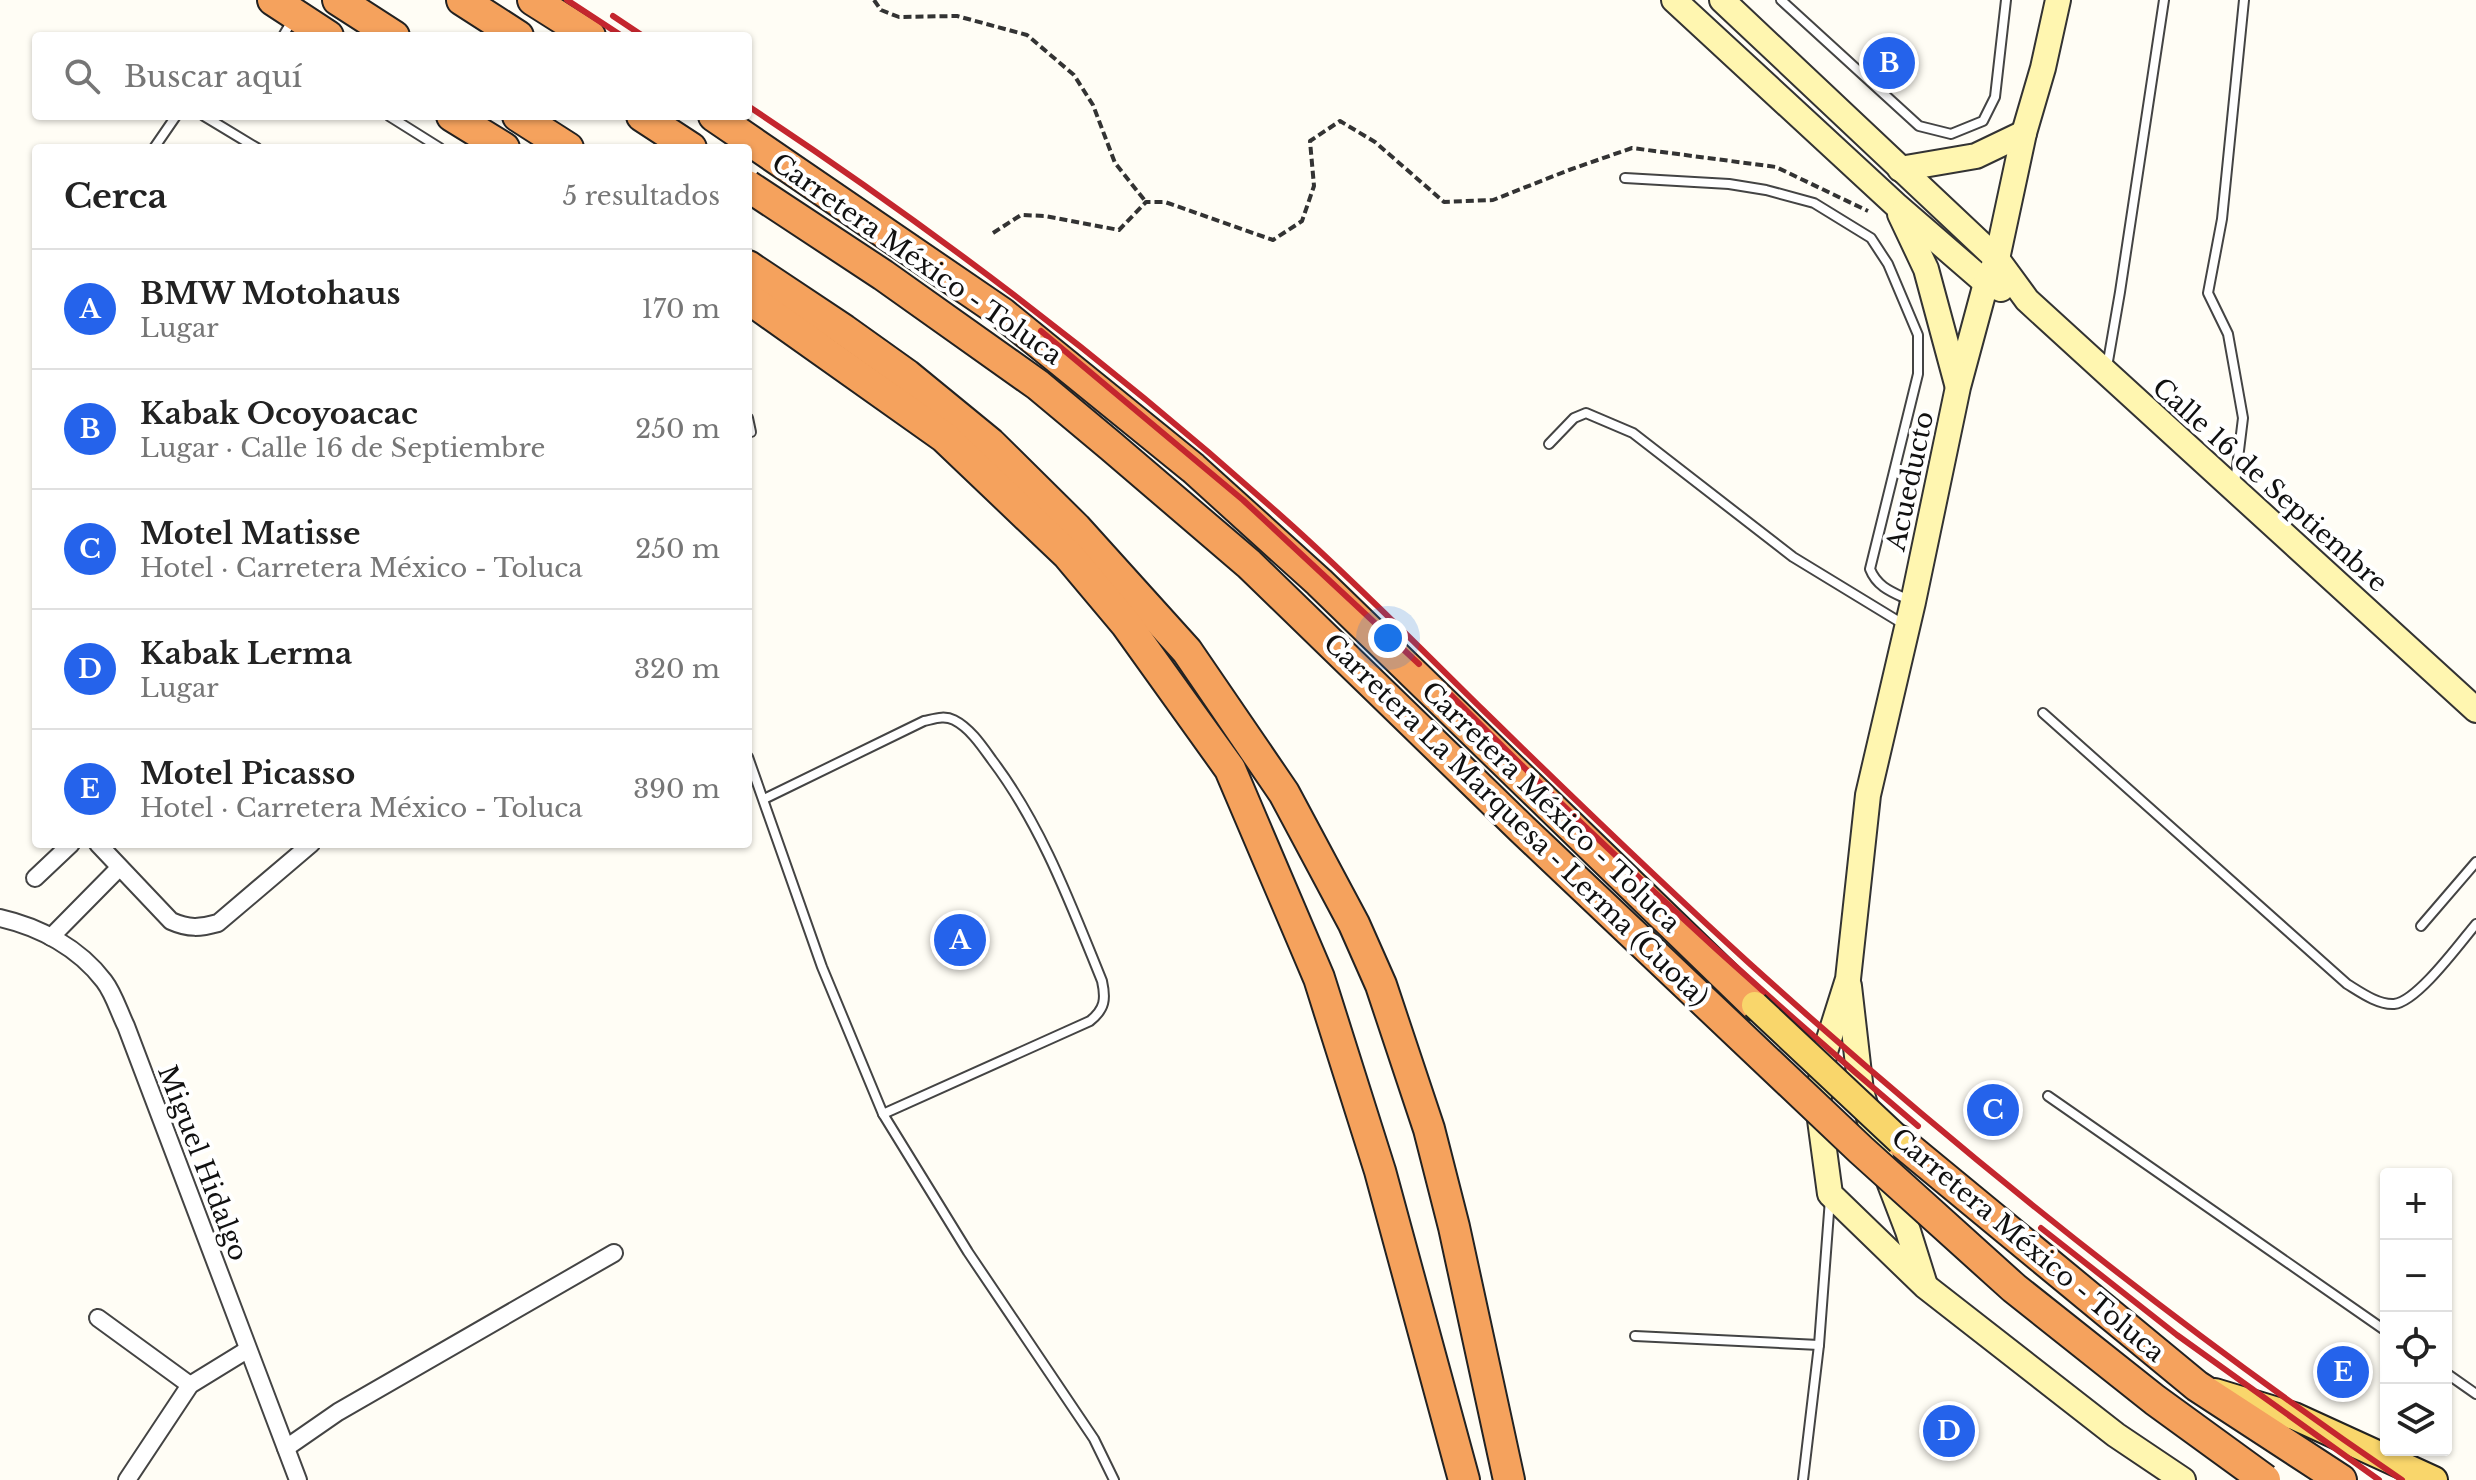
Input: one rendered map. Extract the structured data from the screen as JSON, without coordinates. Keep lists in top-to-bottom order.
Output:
{
  "streets": {
    "highway": ["Carretera México - Toluca", "Carretera La Marquesa - Lerma (Cuota)"],
    "main road": ["Acueducto", "Calle 16 de Septiembre"],
    "street": ["Miguel Hidalgo"]
  },
  "crossings": [
    ["Acueducto", "Calle 16 de Septiembre"]
  ],
  "page": {
    "search": "Buscar aquí",
    "pins": [
      "B",
      "A",
      "C",
      "E",
      "D"
    ],
    "heading": ["Cerca", "5 resultados"],
    "list": [
      {
        "mark": "A",
        "name": "BMW Motohaus",
        "note": "Lugar",
        "value": "170 m"
      },
      {
        "mark": "B",
        "name": "Kabak Ocoyoacac",
        "note": "Lugar · Calle 16 de Septiembre",
        "value": "250 m"
      },
      {
        "mark": "C",
        "name": "Motel Matisse",
        "note": "Hotel · Carretera México - Toluca",
        "value": "250 m"
      },
      {
        "mark": "D",
        "name": "Kabak Lerma",
        "note": "Lugar",
        "value": "320 m"
      },
      {
        "mark": "E",
        "name": "Motel Picasso",
        "note": "Hotel · Carretera México - Toluca",
        "value": "390 m"
      }
    ],
    "map_buttons": ["+", "−"]
  }
}
